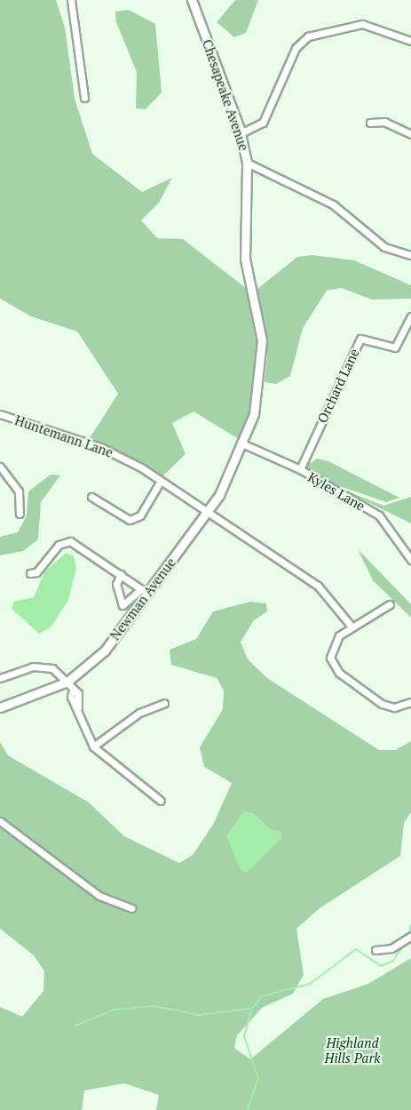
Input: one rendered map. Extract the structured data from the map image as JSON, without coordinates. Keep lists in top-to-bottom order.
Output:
{
  "streets": {
    "street": [
      "Chesapeake Avenue",
      "Orchard Lane",
      "Huntemann Lane",
      "Kyles Lane",
      "Newman Avenue"
    ]
  },
  "crossings": [
    ["Chesapeake Avenue", "Kyles Lane"],
    ["Chesapeake Avenue", "Newman Avenue"],
    ["Orchard Lane", "Kyles Lane"],
    ["Huntemann Lane", "Newman Avenue"],
    ["Kyles Lane", "Newman Avenue"]
  ],
  "parks": ["Highland Hills Park"]
}
